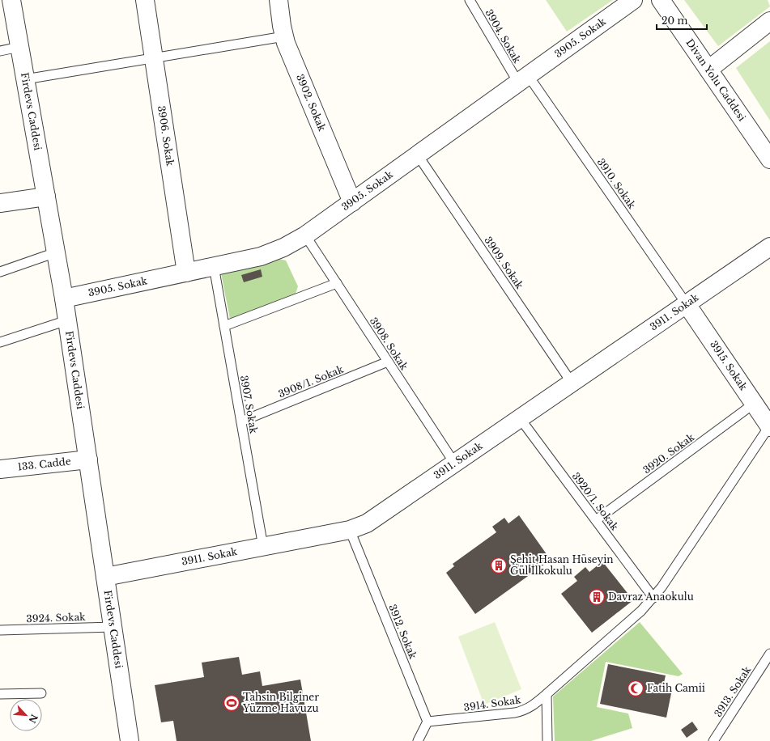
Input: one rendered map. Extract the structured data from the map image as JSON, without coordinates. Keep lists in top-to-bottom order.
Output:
{
  "streets": {
    "street": [
      "3905. Sokak",
      "Divan Yolu Caddesi",
      "3902. Sokak",
      "Firdevs Caddesi",
      "3906. Sokak",
      "3911. Sokak",
      "3915. Sokak",
      "133. Cadde"
    ],
    "lane": [
      "3904. Sokak",
      "3910. Sokak",
      "3909. Sokak",
      "3908. Sokak",
      "3908/1. Sokak",
      "3907. Sokak",
      "3920. Sokak",
      "3920/1. Sokak",
      "3924. Sokak",
      "3912. Sokak",
      "3913. Sokak",
      "3914. Sokak"
    ]
  },
  "crossings": [
    ["3904. Sokak", "3905. Sokak"],
    ["3904. Sokak", "3910. Sokak"],
    ["3905. Sokak", "3902. Sokak"],
    ["3905. Sokak", "Firdevs Caddesi"],
    ["3905. Sokak", "3906. Sokak"],
    ["3905. Sokak", "3910. Sokak"],
    ["3905. Sokak", "3909. Sokak"],
    ["3905. Sokak", "3908. Sokak"],
    ["3905. Sokak", "3907. Sokak"],
    ["Firdevs Caddesi", "3911. Sokak"],
    ["Firdevs Caddesi", "133. Cadde"],
    ["Firdevs Caddesi", "3924. Sokak"],
    ["3910. Sokak", "3911. Sokak"],
    ["3910. Sokak", "3915. Sokak"],
    ["3909. Sokak", "3911. Sokak"],
    ["3911. Sokak", "3908. Sokak"],
    ["3911. Sokak", "3915. Sokak"],
    ["3911. Sokak", "3907. Sokak"],
    ["3911. Sokak", "3920/1. Sokak"],
    ["3911. Sokak", "3912. Sokak"],
    ["3908. Sokak", "3908/1. Sokak"],
    ["3915. Sokak", "3920. Sokak"],
    ["3915. Sokak", "3914. Sokak"],
    ["3908/1. Sokak", "3907. Sokak"],
    ["3920. Sokak", "3920/1. Sokak"],
    ["3920/1. Sokak", "3914. Sokak"],
    ["3912. Sokak", "3914. Sokak"]
  ],
  "places": {
    "building": ["Şehit Hasan Hüseyin Gül İlkokulu", "Davraz Anaokulu"],
    "mosque": ["Fatih Camii"],
    "sports": ["Tahsin Bilginer Yüzme Havuzu"]
  },
  "scale_bar": "20 m",
  "north": "bottom right"
}
